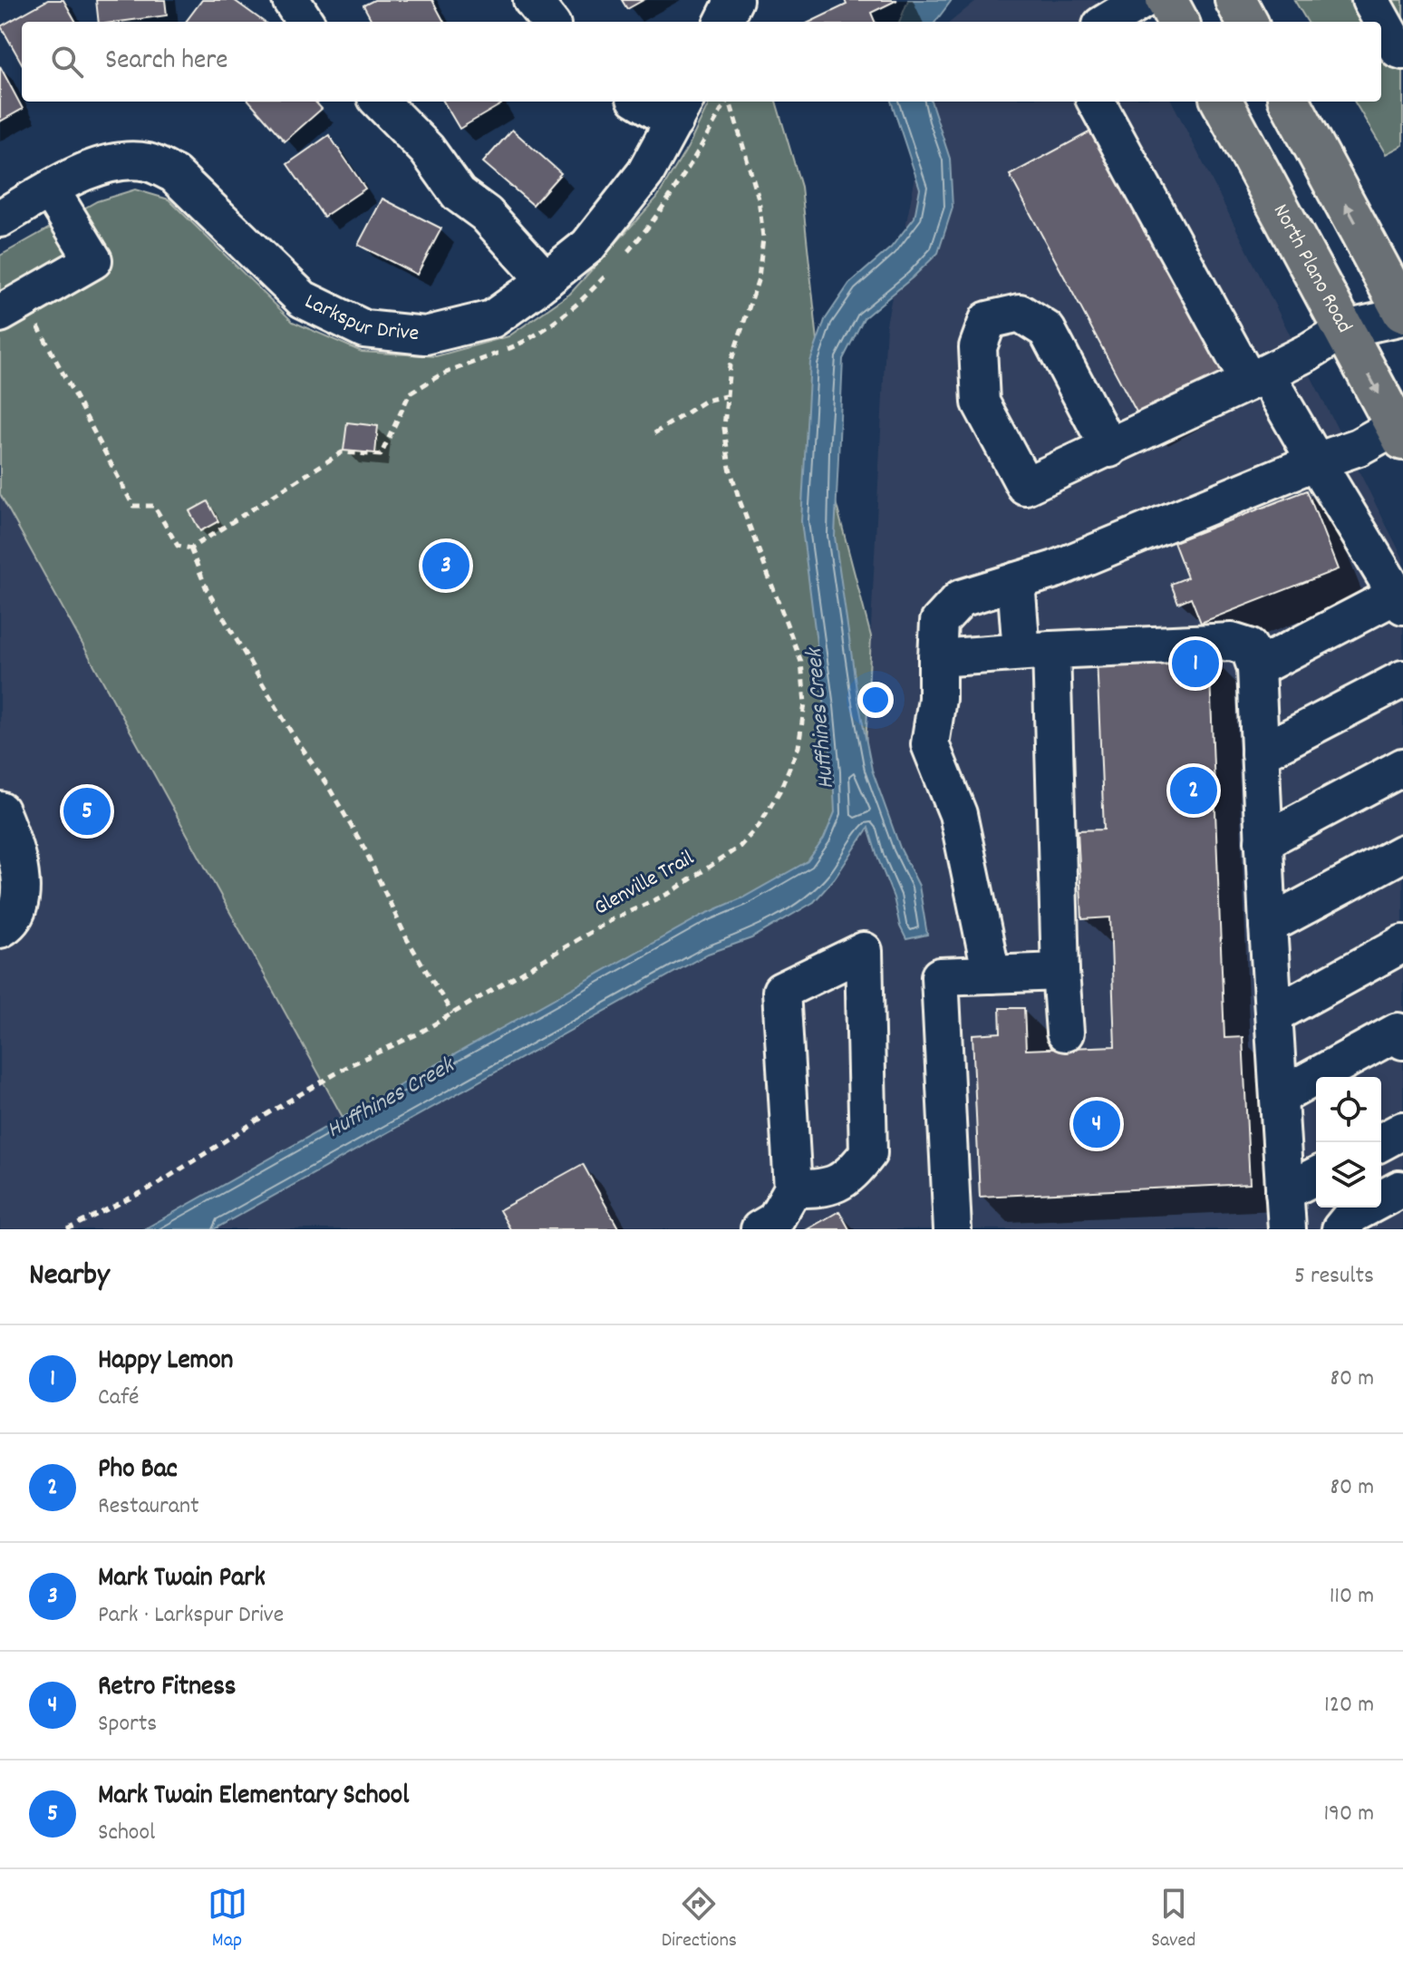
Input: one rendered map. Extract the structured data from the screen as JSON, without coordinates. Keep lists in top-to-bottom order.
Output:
{
  "streets": {
    "main road": ["North Plano Road"],
    "street": ["Larkspur Drive"],
    "path": ["Glenville Trail"]
  },
  "water": ["Huffhines Creek"],
  "page": {
    "search": "Search here",
    "pins": [
      "3",
      "1",
      "2",
      "5",
      "4"
    ],
    "heading": ["Nearby", "5 results"],
    "list": [
      {
        "mark": "1",
        "name": "Happy Lemon",
        "note": "Café",
        "value": "80 m"
      },
      {
        "mark": "2",
        "name": "Pho Bac",
        "note": "Restaurant",
        "value": "80 m"
      },
      {
        "mark": "3",
        "name": "Mark Twain Park",
        "note": "Park · Larkspur Drive",
        "value": "110 m"
      },
      {
        "mark": "4",
        "name": "Retro Fitness",
        "note": "Sports",
        "value": "120 m"
      },
      {
        "mark": "5",
        "name": "Mark Twain Elementary School",
        "note": "School",
        "value": "190 m"
      }
    ],
    "nav": ["Map", "Directions", "Saved"]
  }
}
